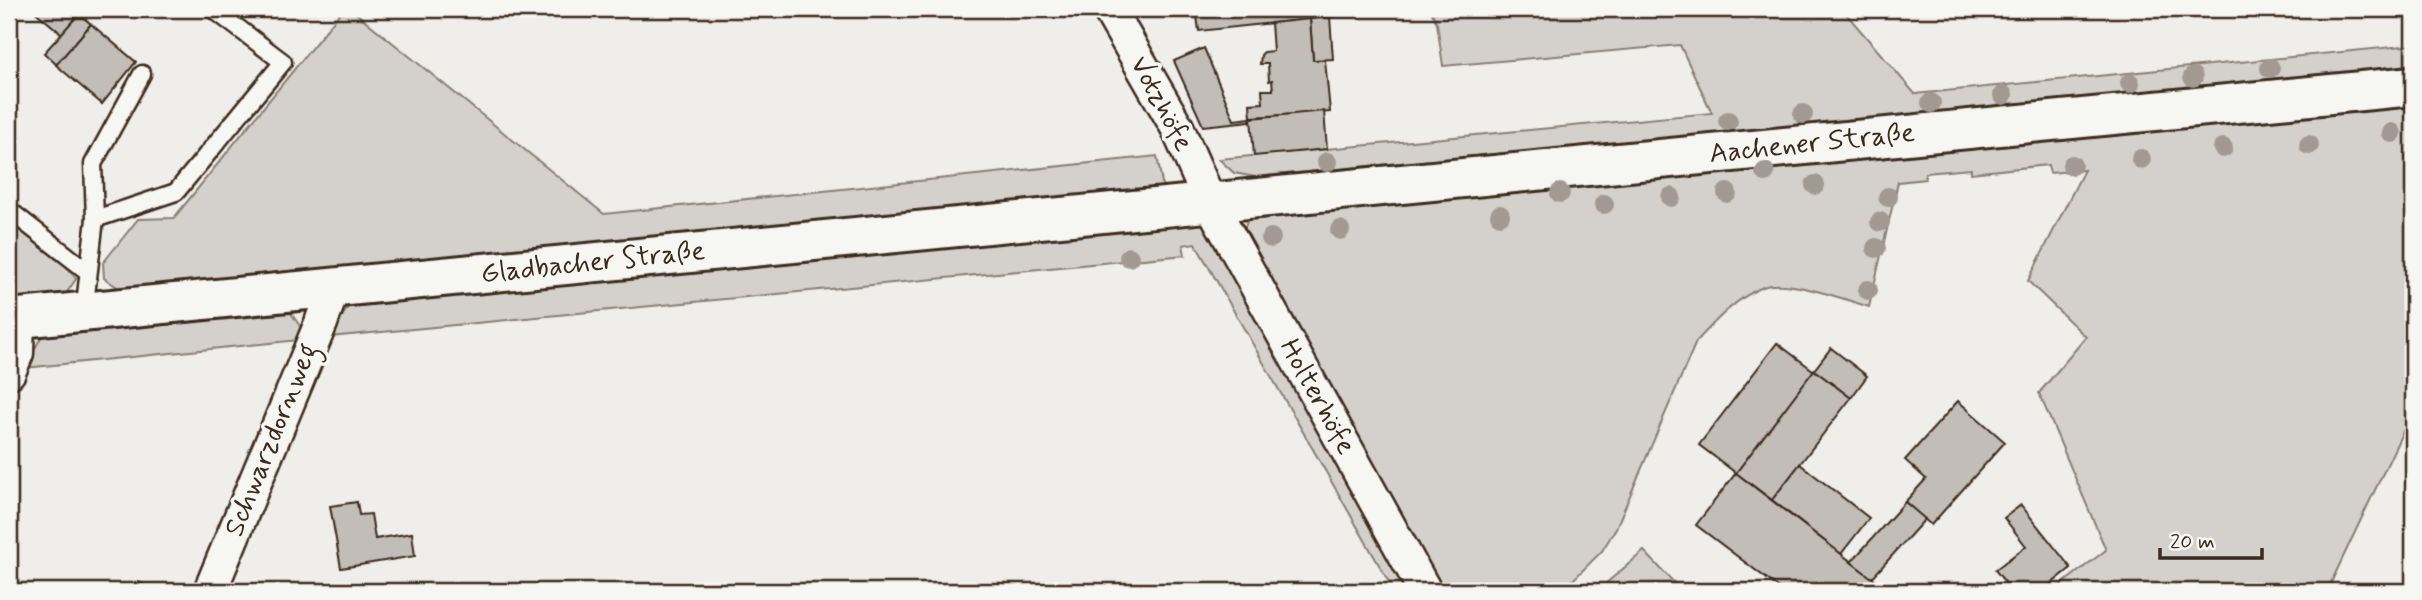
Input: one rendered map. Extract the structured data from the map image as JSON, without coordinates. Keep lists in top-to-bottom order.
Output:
{
  "streets": {
    "street": [
      "Votzhöfe",
      "Aachener Straße",
      "Gladbacher Straße",
      "Holterhöfe",
      "Schwarzdornweg"
    ]
  },
  "crossings": [
    ["Votzhöfe", "Aachener Straße"],
    ["Votzhöfe", "Gladbacher Straße"],
    ["Votzhöfe", "Holterhöfe"],
    ["Aachener Straße", "Gladbacher Straße"],
    ["Aachener Straße", "Holterhöfe"],
    ["Gladbacher Straße", "Holterhöfe"],
    ["Gladbacher Straße", "Schwarzdornweg"]
  ],
  "scale_bar": "20 m"
}
